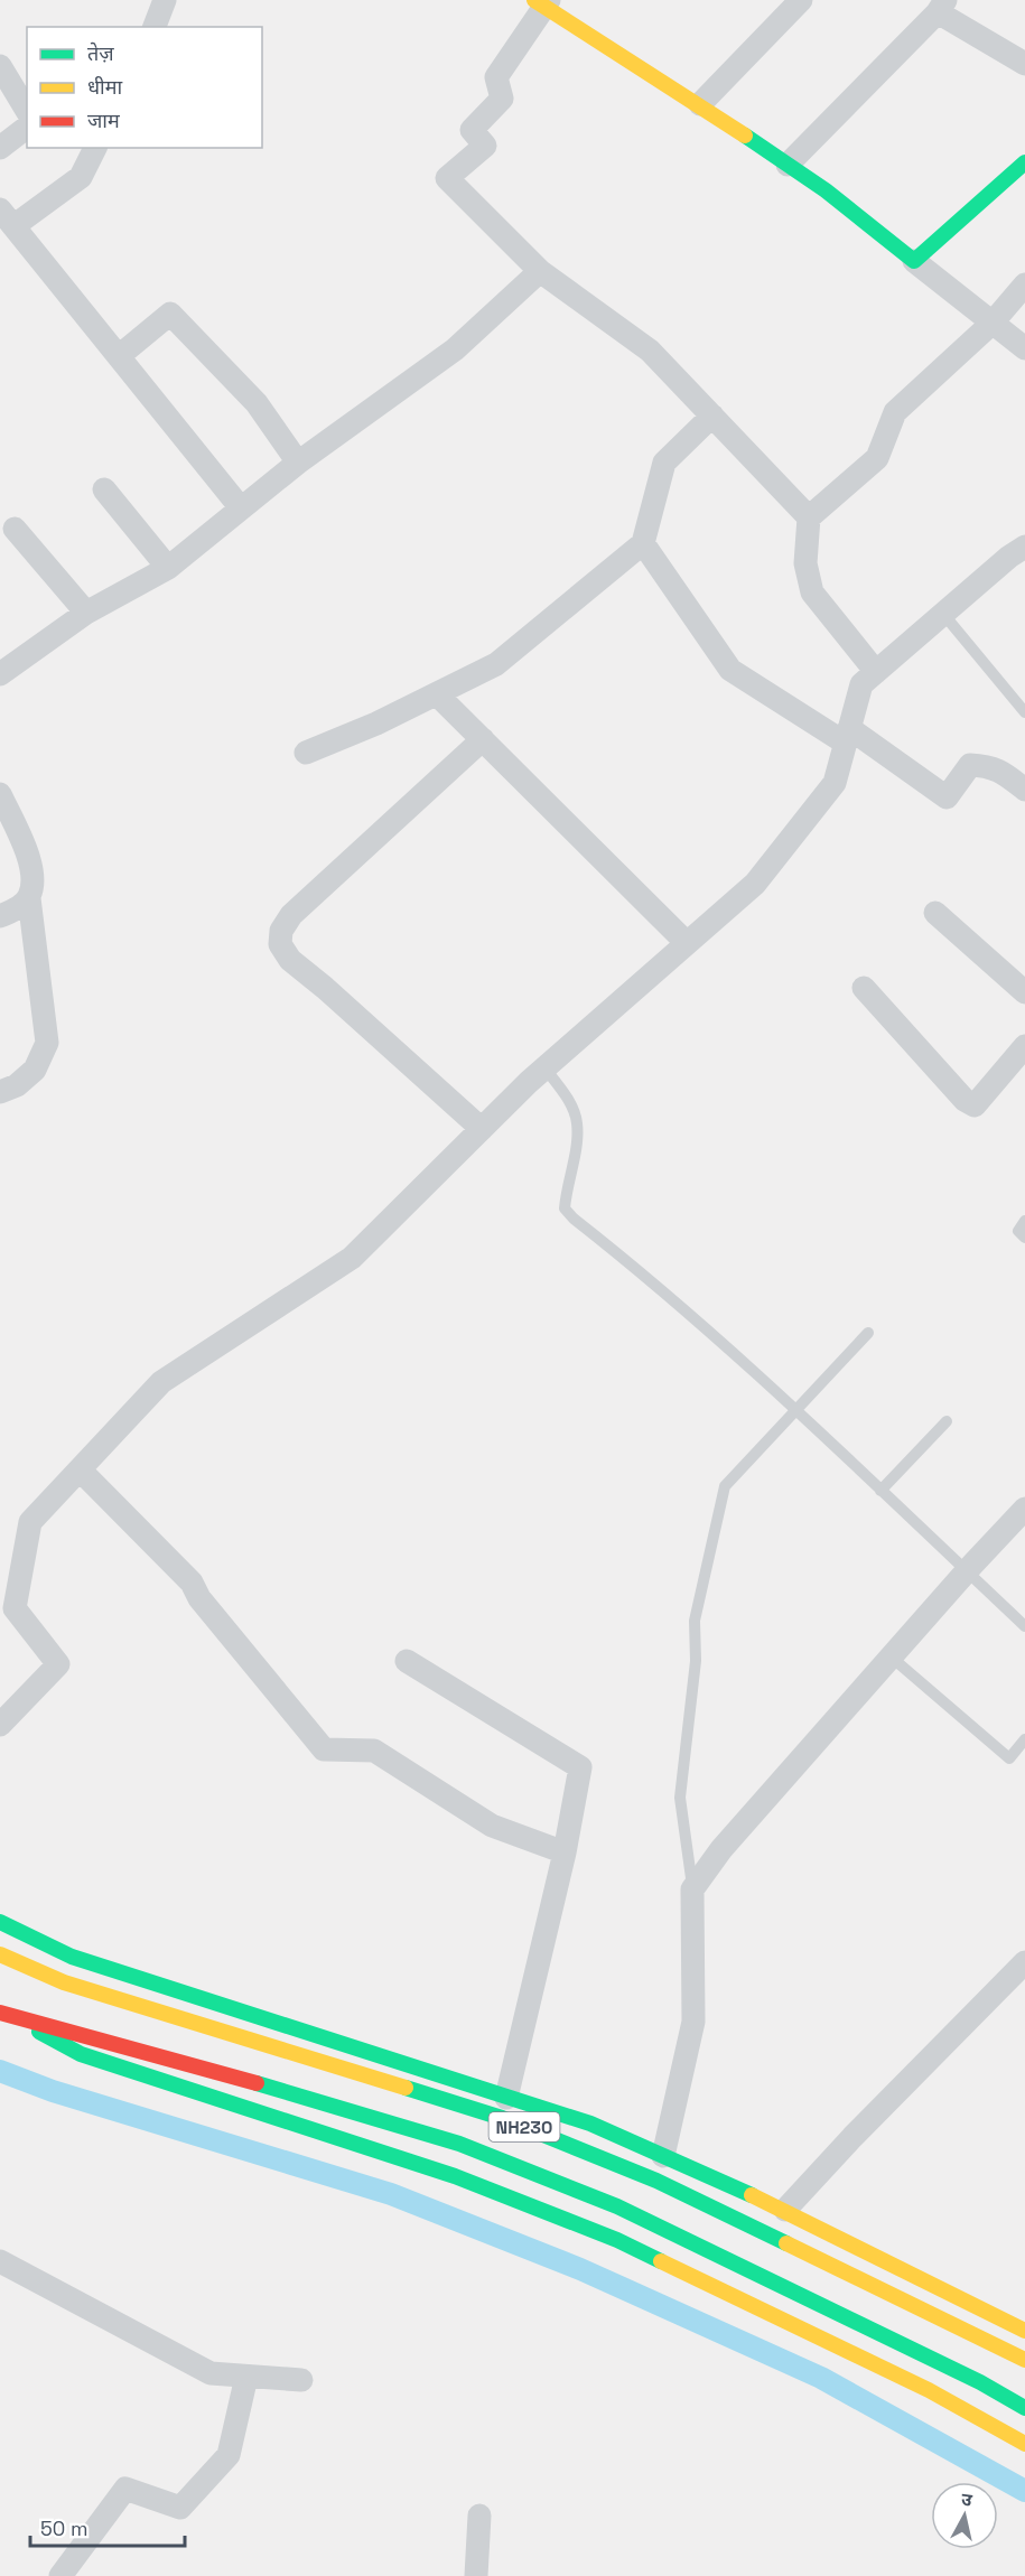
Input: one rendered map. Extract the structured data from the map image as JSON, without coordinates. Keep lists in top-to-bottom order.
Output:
{
  "streets": {
    "main road": ["NH230"]
  },
  "legend": ["तेज़", "धीमा", "जाम"],
  "scale_bar": "50 m",
  "north": "top"
}
